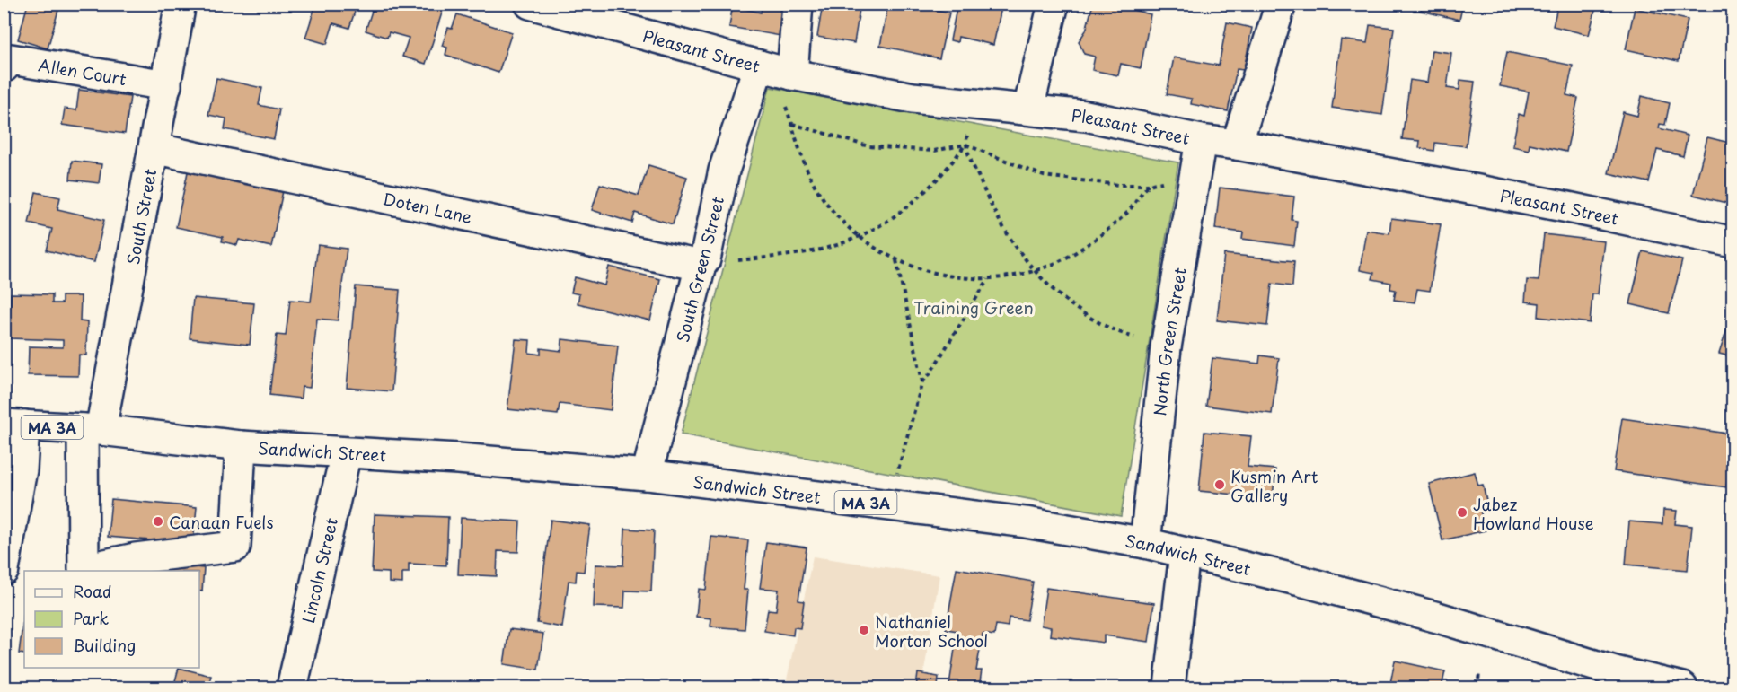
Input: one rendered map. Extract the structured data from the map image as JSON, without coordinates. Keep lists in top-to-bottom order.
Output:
{
  "streets": {
    "street": [
      "Pleasant Street",
      "Allen Court",
      "Doten Lane",
      "South Street",
      "South Green Street",
      "North Green Street",
      "MA 3A",
      "Sandwich Street",
      "Lincoln Street"
    ]
  },
  "crossings": [
    ["Pleasant Street", "South Green Street"],
    ["Pleasant Street", "North Green Street"],
    ["Allen Court", "South Street"],
    ["Doten Lane", "South Street"],
    ["Doten Lane", "South Green Street"],
    ["South Street", "Sandwich Street"],
    ["South Green Street", "Sandwich Street"],
    ["North Green Street", "Sandwich Street"],
    ["Sandwich Street", "Lincoln Street"]
  ],
  "parks": ["Training Green"],
  "places": [
    "Kusmin Art Gallery",
    "Jabez Howland House",
    "Canaan Fuels",
    "Nathaniel Morton School"
  ],
  "legend": ["Road", "Park", "Building"]
}
